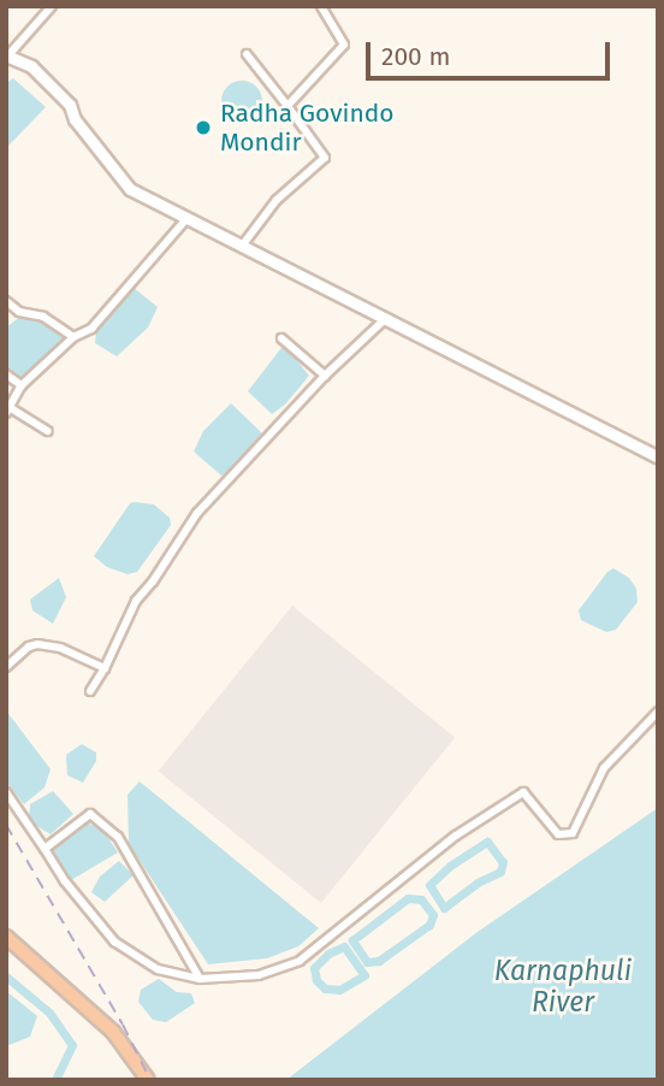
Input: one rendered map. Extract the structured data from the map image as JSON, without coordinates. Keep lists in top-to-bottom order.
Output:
{
  "water": ["Karnaphuli River"],
  "places": ["Radha Govindo Mondir"],
  "scale_bar": "200 m"
}
